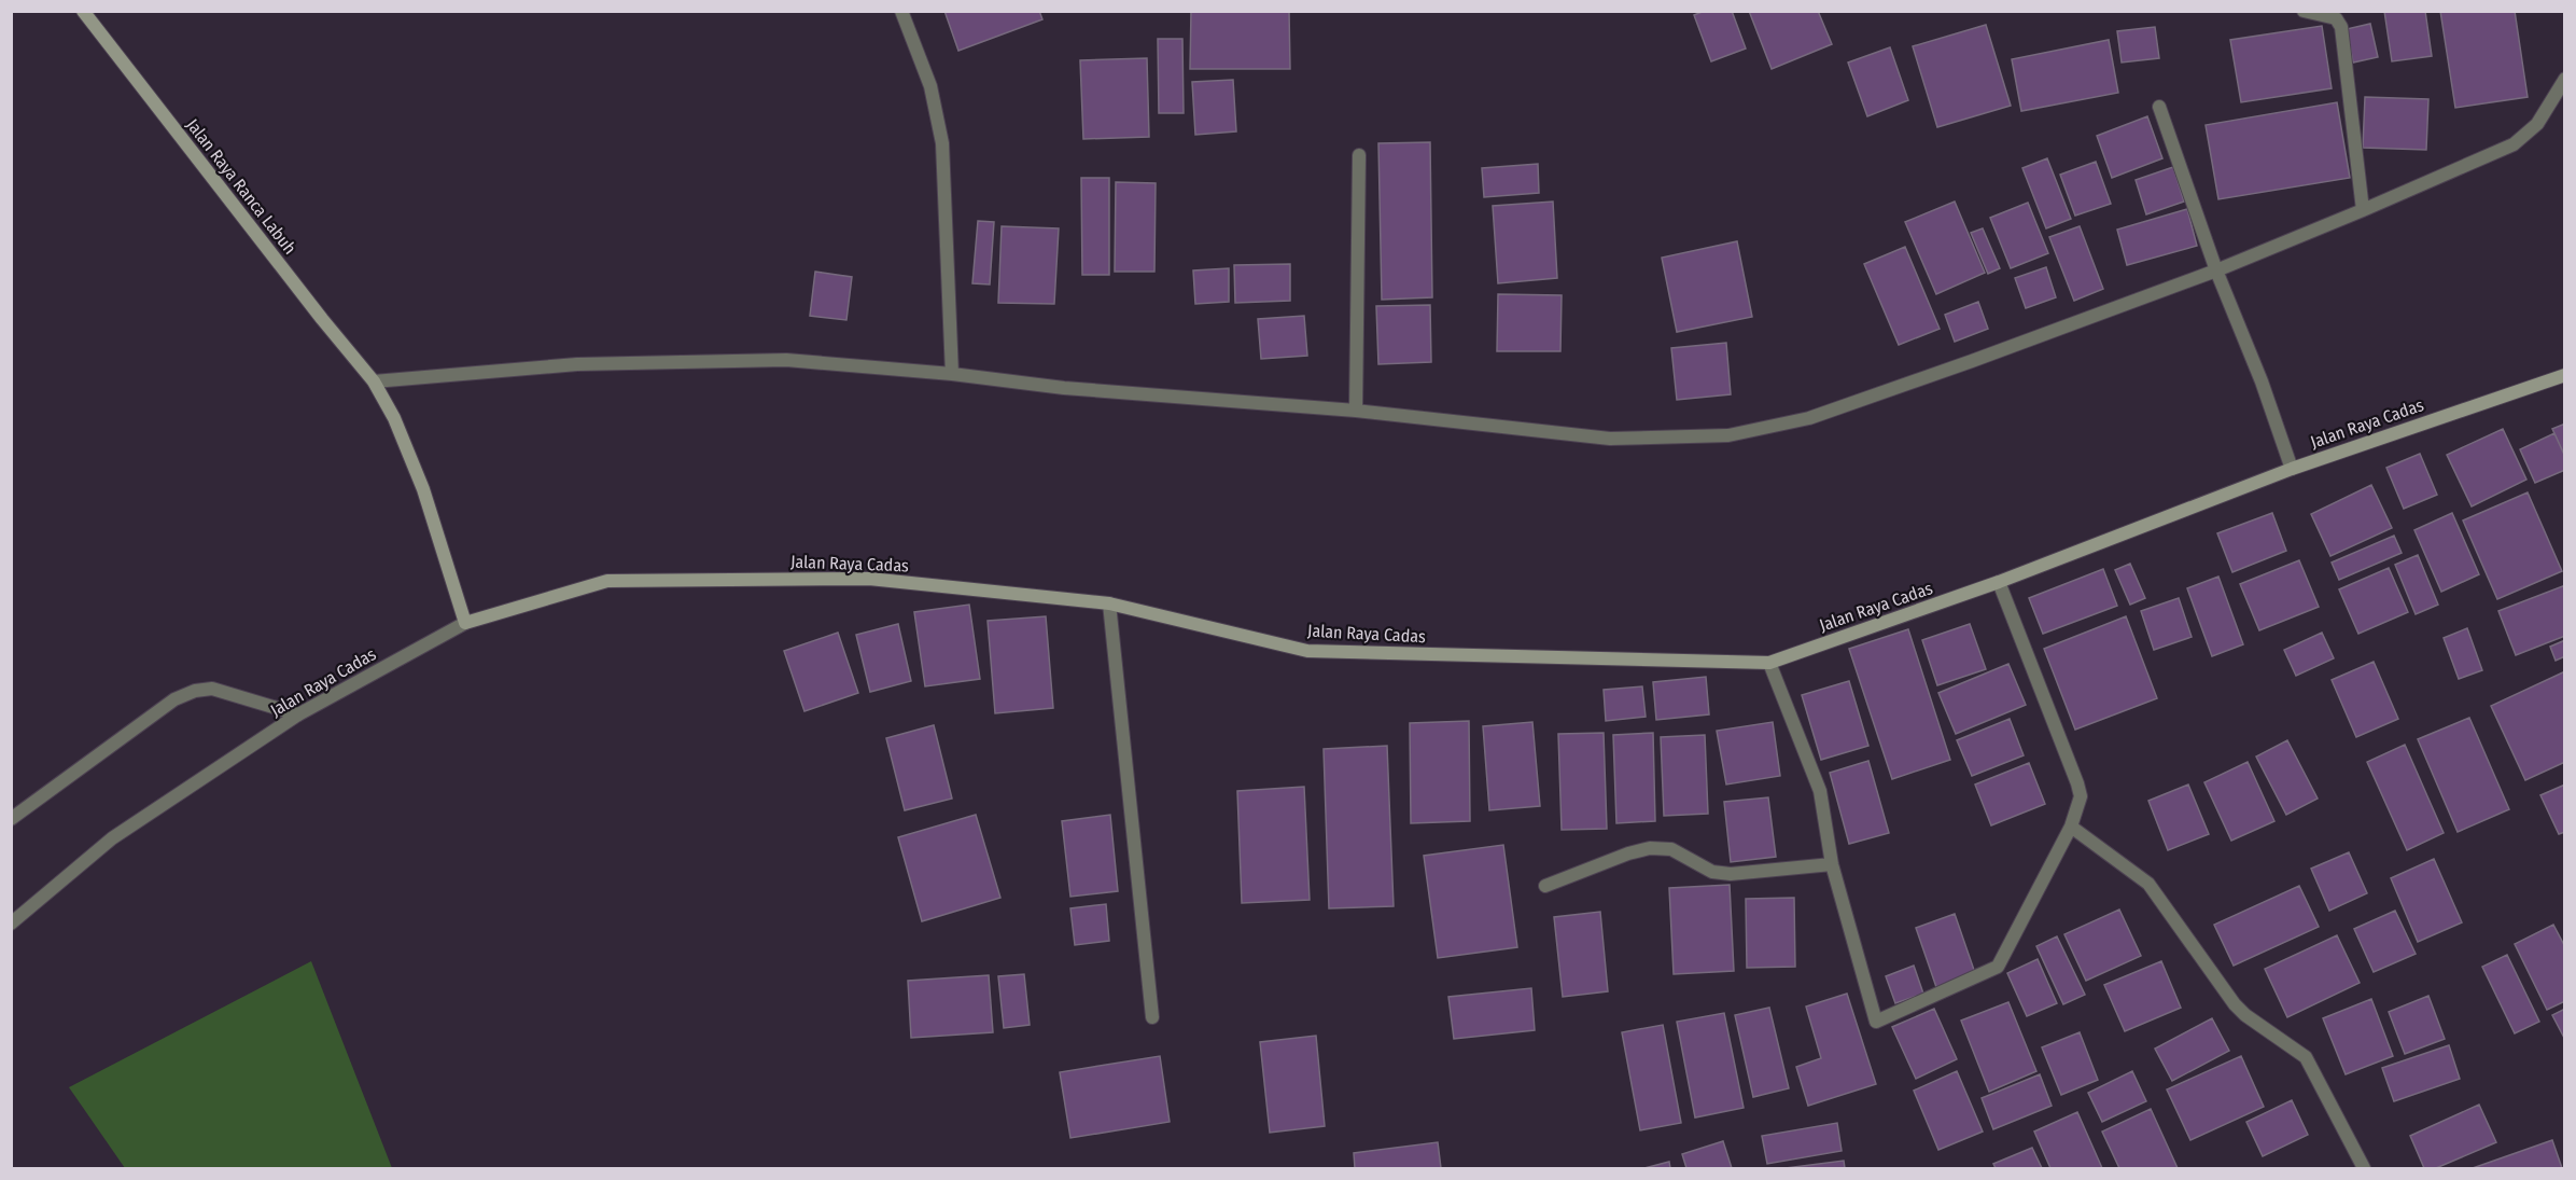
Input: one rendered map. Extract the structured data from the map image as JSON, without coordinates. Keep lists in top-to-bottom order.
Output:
{
  "streets": {
    "street": ["Jalan Raya Ranca Labuh", "Jalan Raya Cadas"]
  },
  "crossings": [
    ["Jalan Raya Ranca Labuh", "Jalan Raya Cadas"]
  ]
}
